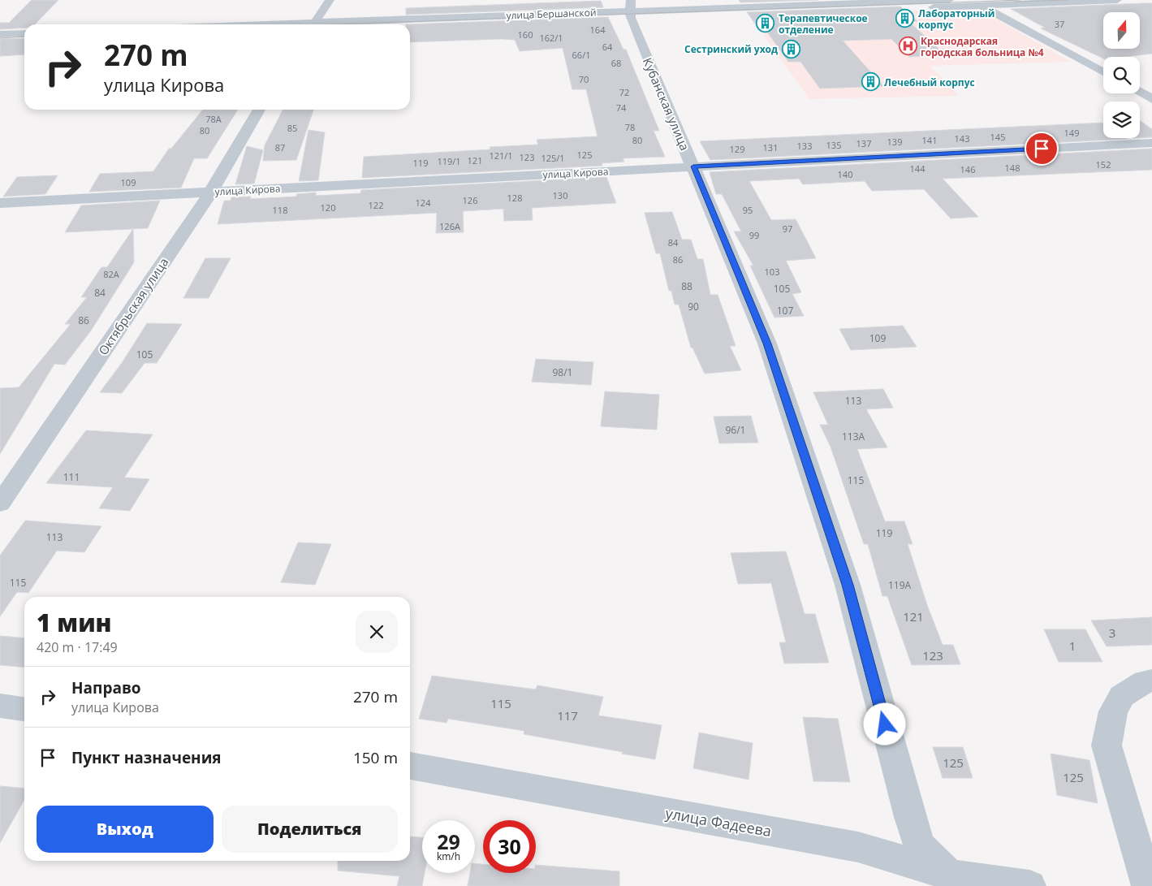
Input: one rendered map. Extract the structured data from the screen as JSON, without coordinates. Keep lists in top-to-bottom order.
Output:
{
  "streets": {
    "street": [
      "улица Бершанской",
      "Кубанская улица",
      "улица Кирова",
      "Октябрьская улица",
      "улица Фадеева"
    ]
  },
  "crossings": [
    ["улица Бершанской", "Кубанская улица"],
    ["Кубанская улица", "улица Кирова"],
    ["Кубанская улица", "улица Фадеева"],
    ["улица Кирова", "Октябрьская улица"]
  ],
  "places": {
    "building": [
      "Лабораторный корпус",
      "Терапевтическое отделение",
      "Сестринский уход",
      "Лечебный корпус"
    ],
    "hospital": ["Краснодарская городская больница №4"]
  },
  "house_numbers": [
    "37",
    "164",
    "160",
    "162/1",
    "64",
    "66/1",
    "68",
    "70",
    "72",
    "74",
    "78А",
    "78",
    "85",
    "80",
    "149",
    "145",
    "143",
    "80",
    "141",
    "139",
    "137",
    "135",
    "133",
    "87",
    "131",
    "129",
    "125",
    "121/1",
    "123",
    "125/1",
    "121",
    "119/1",
    "119",
    "152",
    "148",
    "144",
    "146",
    "140",
    "109",
    "130",
    "128",
    "126",
    "124",
    "122",
    "120",
    "118",
    "95",
    "126А",
    "97",
    "99",
    "84",
    "86",
    "103",
    "82А",
    "88",
    "105",
    "84",
    "90",
    "107",
    "86",
    "109",
    "105",
    "98/1",
    "113",
    "96/1",
    "113А",
    "111",
    "115",
    "119",
    "113",
    "115",
    "119А",
    "121",
    "3",
    "1",
    "123",
    "115",
    "117",
    "125",
    "125"
  ],
  "north": "top",
  "page": {
    "turn": ["270 m", "улица Кирова"],
    "heading": ["1 мин", "420 m · 17:49"],
    "list": [
      {
        "name": "Направо",
        "note": "улица Кирова",
        "value": "270 m"
      },
      {
        "name": "Пункт назначения",
        "value": "150 m"
      }
    ],
    "buttons": ["Выход", "Поделиться"],
    "speed": "29 km/h",
    "limit": "30"
  }
}
